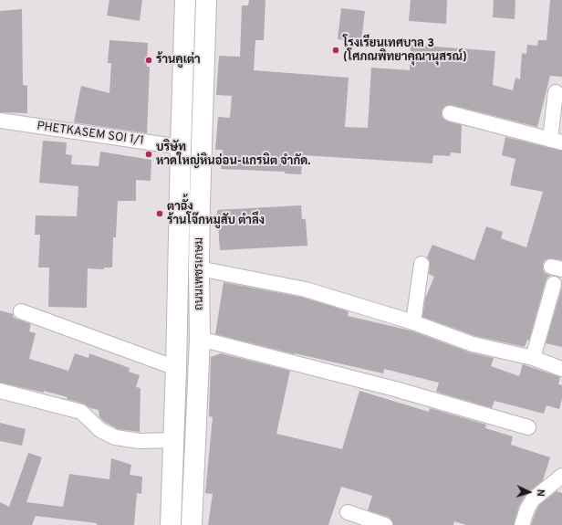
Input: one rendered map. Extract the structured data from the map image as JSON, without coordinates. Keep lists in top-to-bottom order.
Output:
{
  "streets": {
    "main road": ["ถนนเพชรเกษม"],
    "street": ["PHETKASEM SOI 1/1"]
  },
  "crossings": [
    ["PHETKASEM SOI 1/1", "ถนนเพชรเกษม"]
  ],
  "places": [
    "โรงเรียนเทศบาล 3 (โศภณพิทยาคุณานุสรณ์)",
    "ร้านคูเต่า",
    "บริษัท หาดใหญ่หินอ่อน-แกรนิต จำกัด.",
    "ตาฉั้ง ร้านโจ๊กหมูสับ ตำลึง"
  ],
  "north": "right"
}
